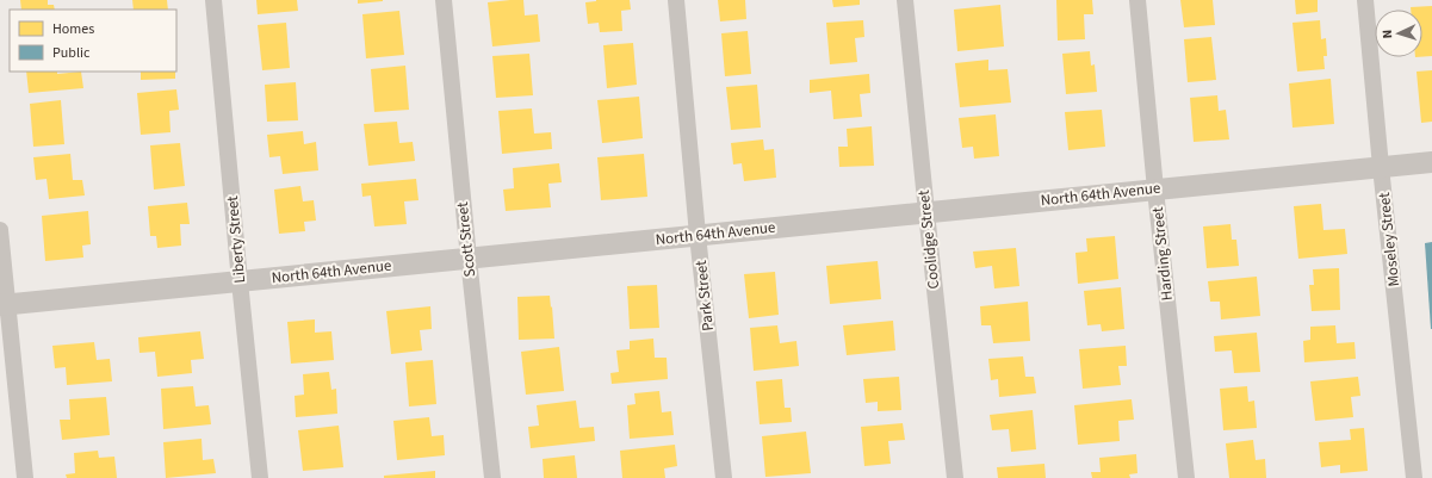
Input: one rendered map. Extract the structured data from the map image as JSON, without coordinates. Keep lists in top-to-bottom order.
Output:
{
  "streets": {
    "street": [
      "North 64th Avenue",
      "Liberty Street",
      "Scott Street",
      "Coolidge Street",
      "Moseley Street",
      "Harding Street",
      "Park Street"
    ]
  },
  "crossings": [
    ["North 64th Avenue", "Liberty Street"],
    ["North 64th Avenue", "Scott Street"],
    ["North 64th Avenue", "Coolidge Street"],
    ["North 64th Avenue", "Moseley Street"],
    ["North 64th Avenue", "Harding Street"],
    ["North 64th Avenue", "Park Street"]
  ],
  "legend": ["Homes", "Public"],
  "north": "left"
}
